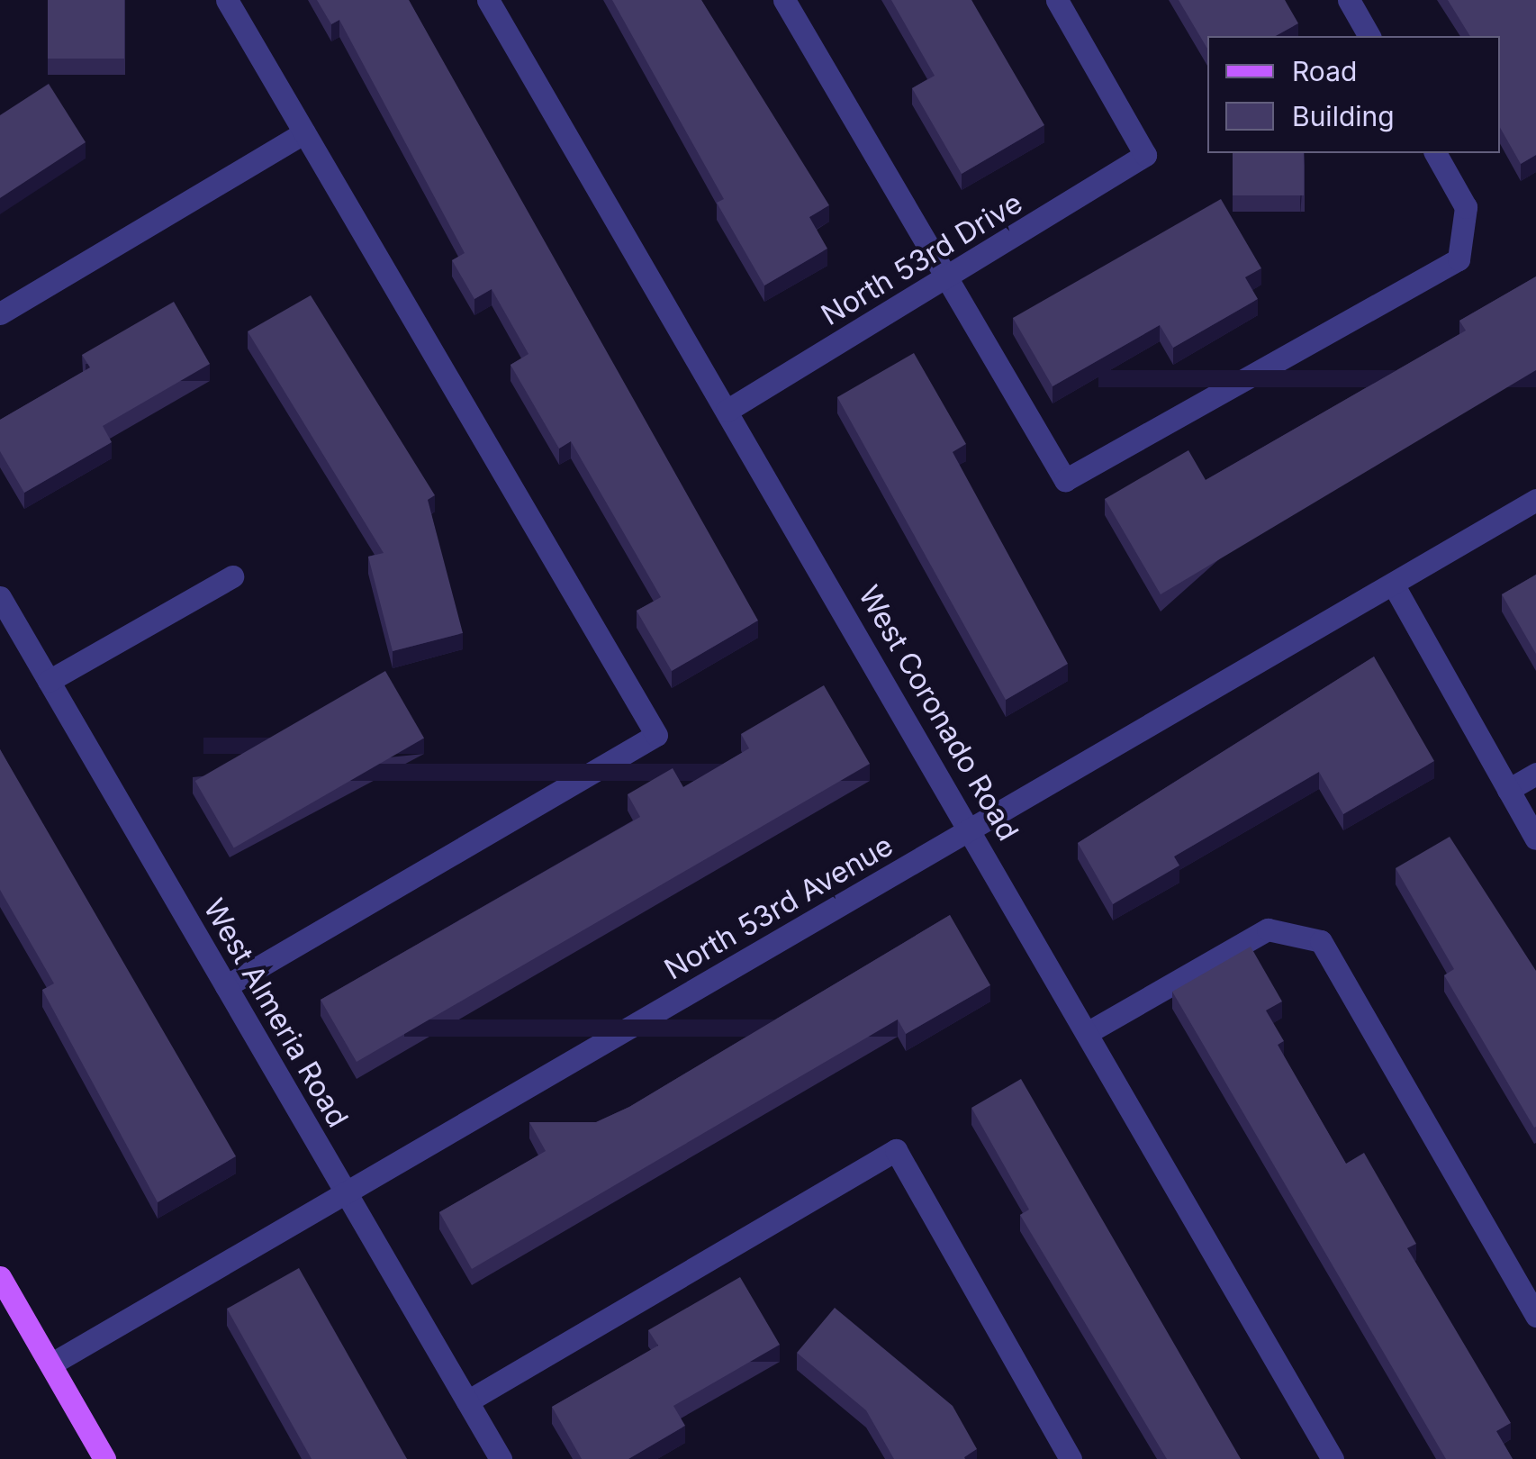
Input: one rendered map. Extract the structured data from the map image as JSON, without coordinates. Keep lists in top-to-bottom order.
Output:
{
  "streets": {
    "street": [
      "North 53rd Drive",
      "West Coronado Road",
      "North 53rd Avenue",
      "West Almeria Road"
    ]
  },
  "crossings": [
    ["North 53rd Drive", "West Coronado Road"],
    ["West Coronado Road", "North 53rd Avenue"],
    ["North 53rd Avenue", "West Almeria Road"]
  ],
  "legend": ["Road", "Building"]
}
